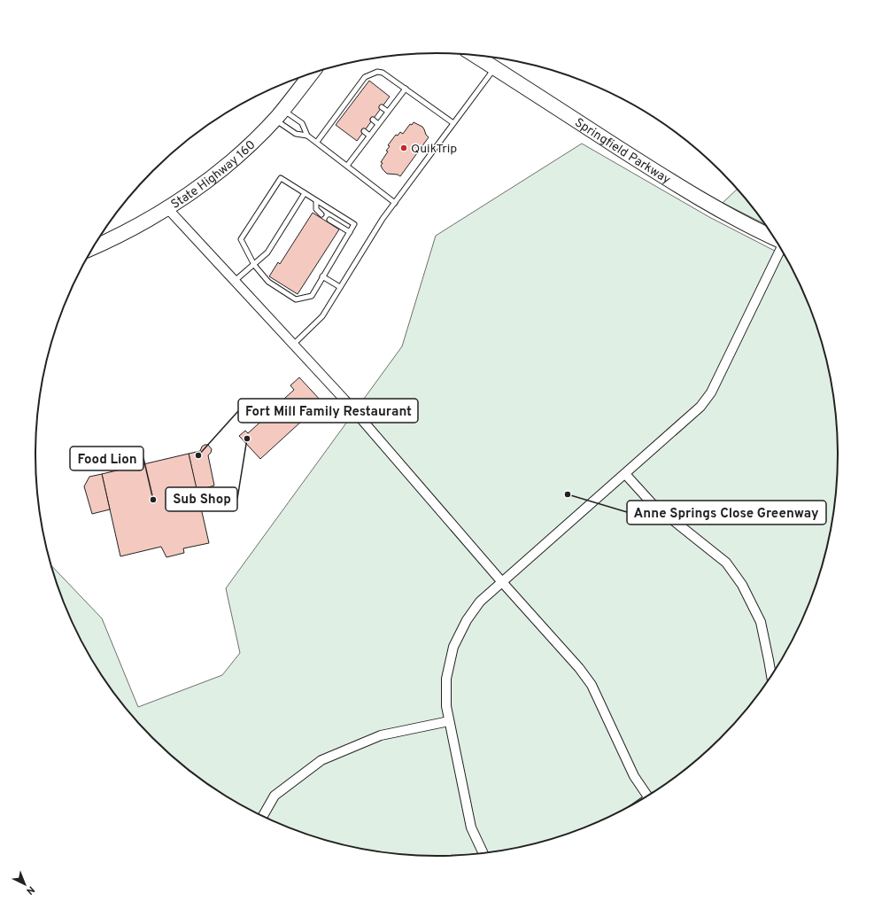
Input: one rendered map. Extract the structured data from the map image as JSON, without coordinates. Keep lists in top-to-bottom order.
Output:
{
  "streets": {
    "main road": ["Springfield Parkway", "State Highway 160"]
  },
  "places": [
    "QuikTrip",
    "Sub Shop",
    "Fort Mill Family Restaurant",
    "Anne Springs Close Greenway",
    "Food Lion"
  ],
  "north": "bottom right"
}
